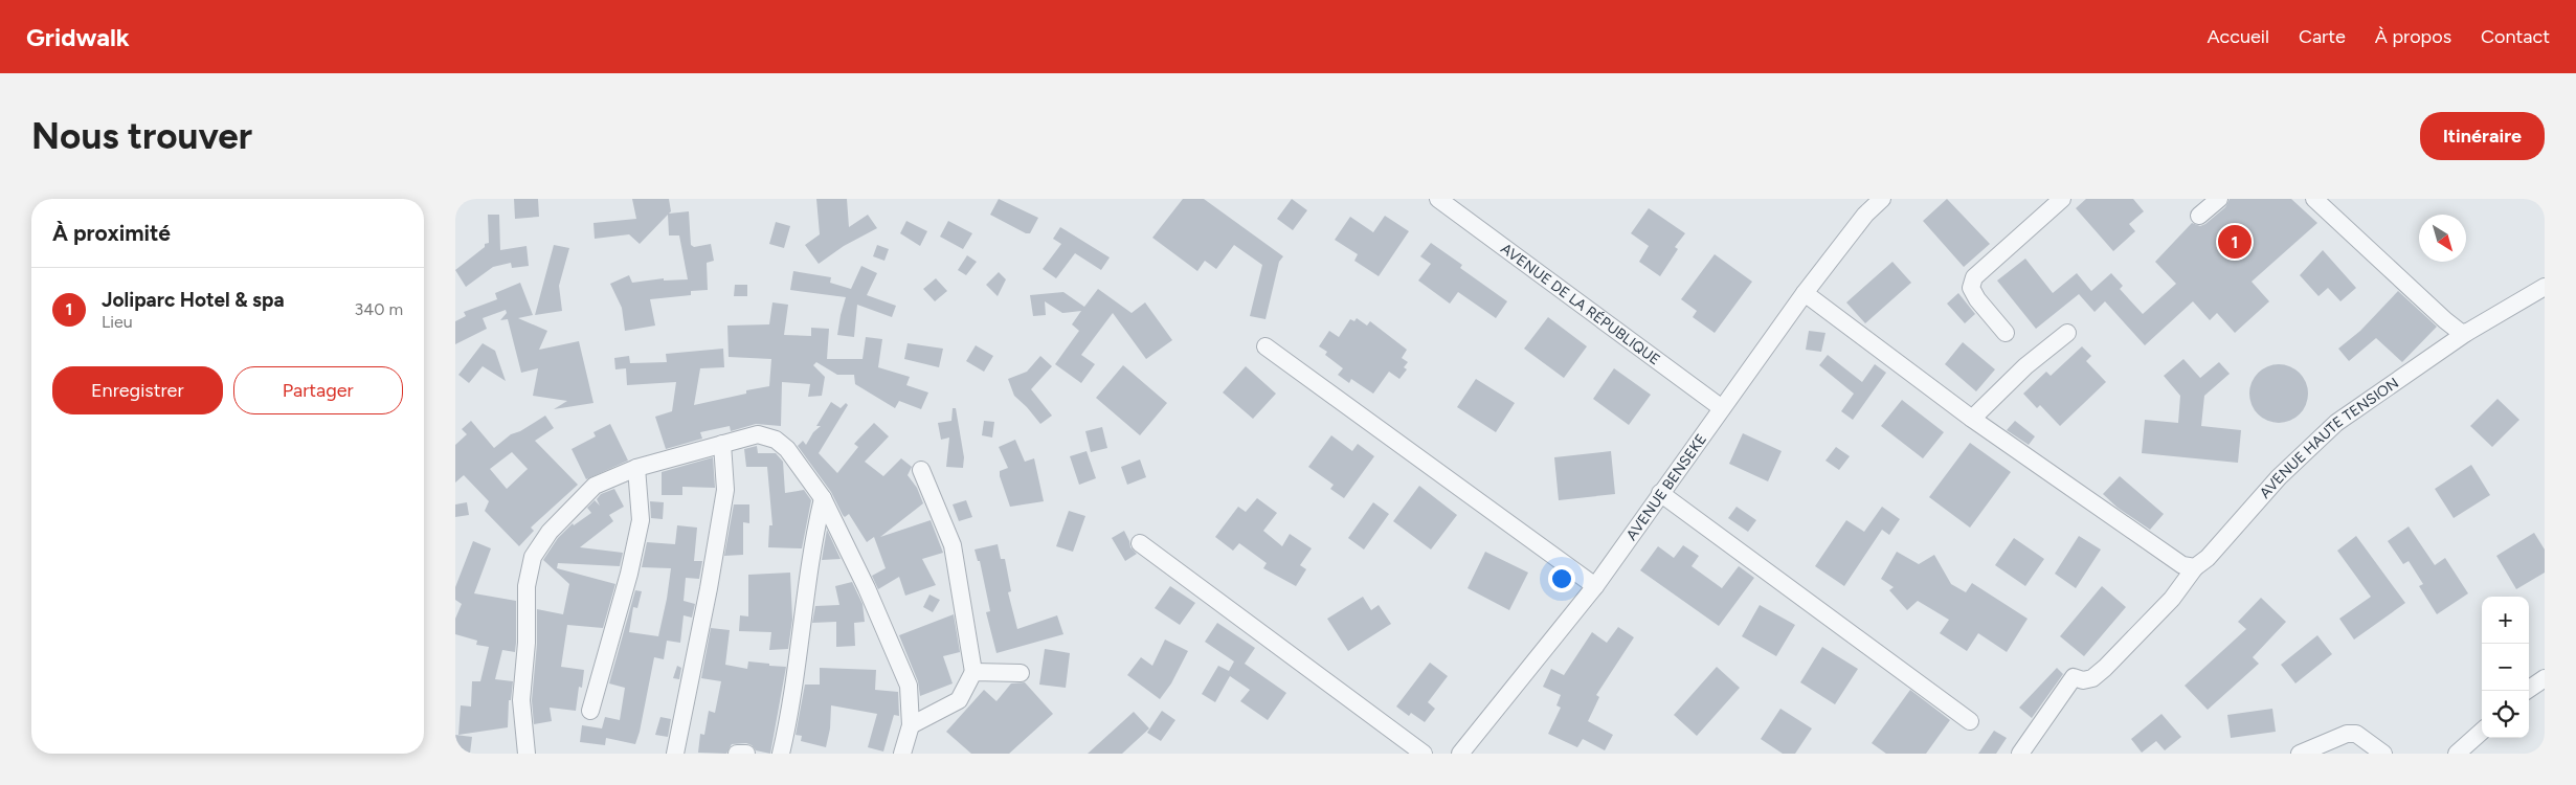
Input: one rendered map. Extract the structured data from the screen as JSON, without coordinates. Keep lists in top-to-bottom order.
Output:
{
  "streets": {
    "street": ["AVENUE DE LA RÉPUBLIQUE", "AVENUE HAUTE TENSION", "AVENUE BENSEKE"]
  },
  "crossings": [
    ["AVENUE DE LA RÉPUBLIQUE", "AVENUE BENSEKE"]
  ],
  "north": "bottom right",
  "page": {
    "header": "Gridwalk",
    "nav": [
      "Accueil",
      "Carte",
      "À propos",
      "Contact"
    ],
    "buttons": [
      "Itinéraire",
      ["Enregistrer", "Partager"]
    ],
    "title": "Nous trouver",
    "heading": "À proximité",
    "pins": "1",
    "list": [
      {
        "mark": "1",
        "name": "Joliparc Hotel & spa",
        "note": "Lieu",
        "value": "340 m"
      }
    ],
    "map_buttons": ["+", "−"]
  }
}
